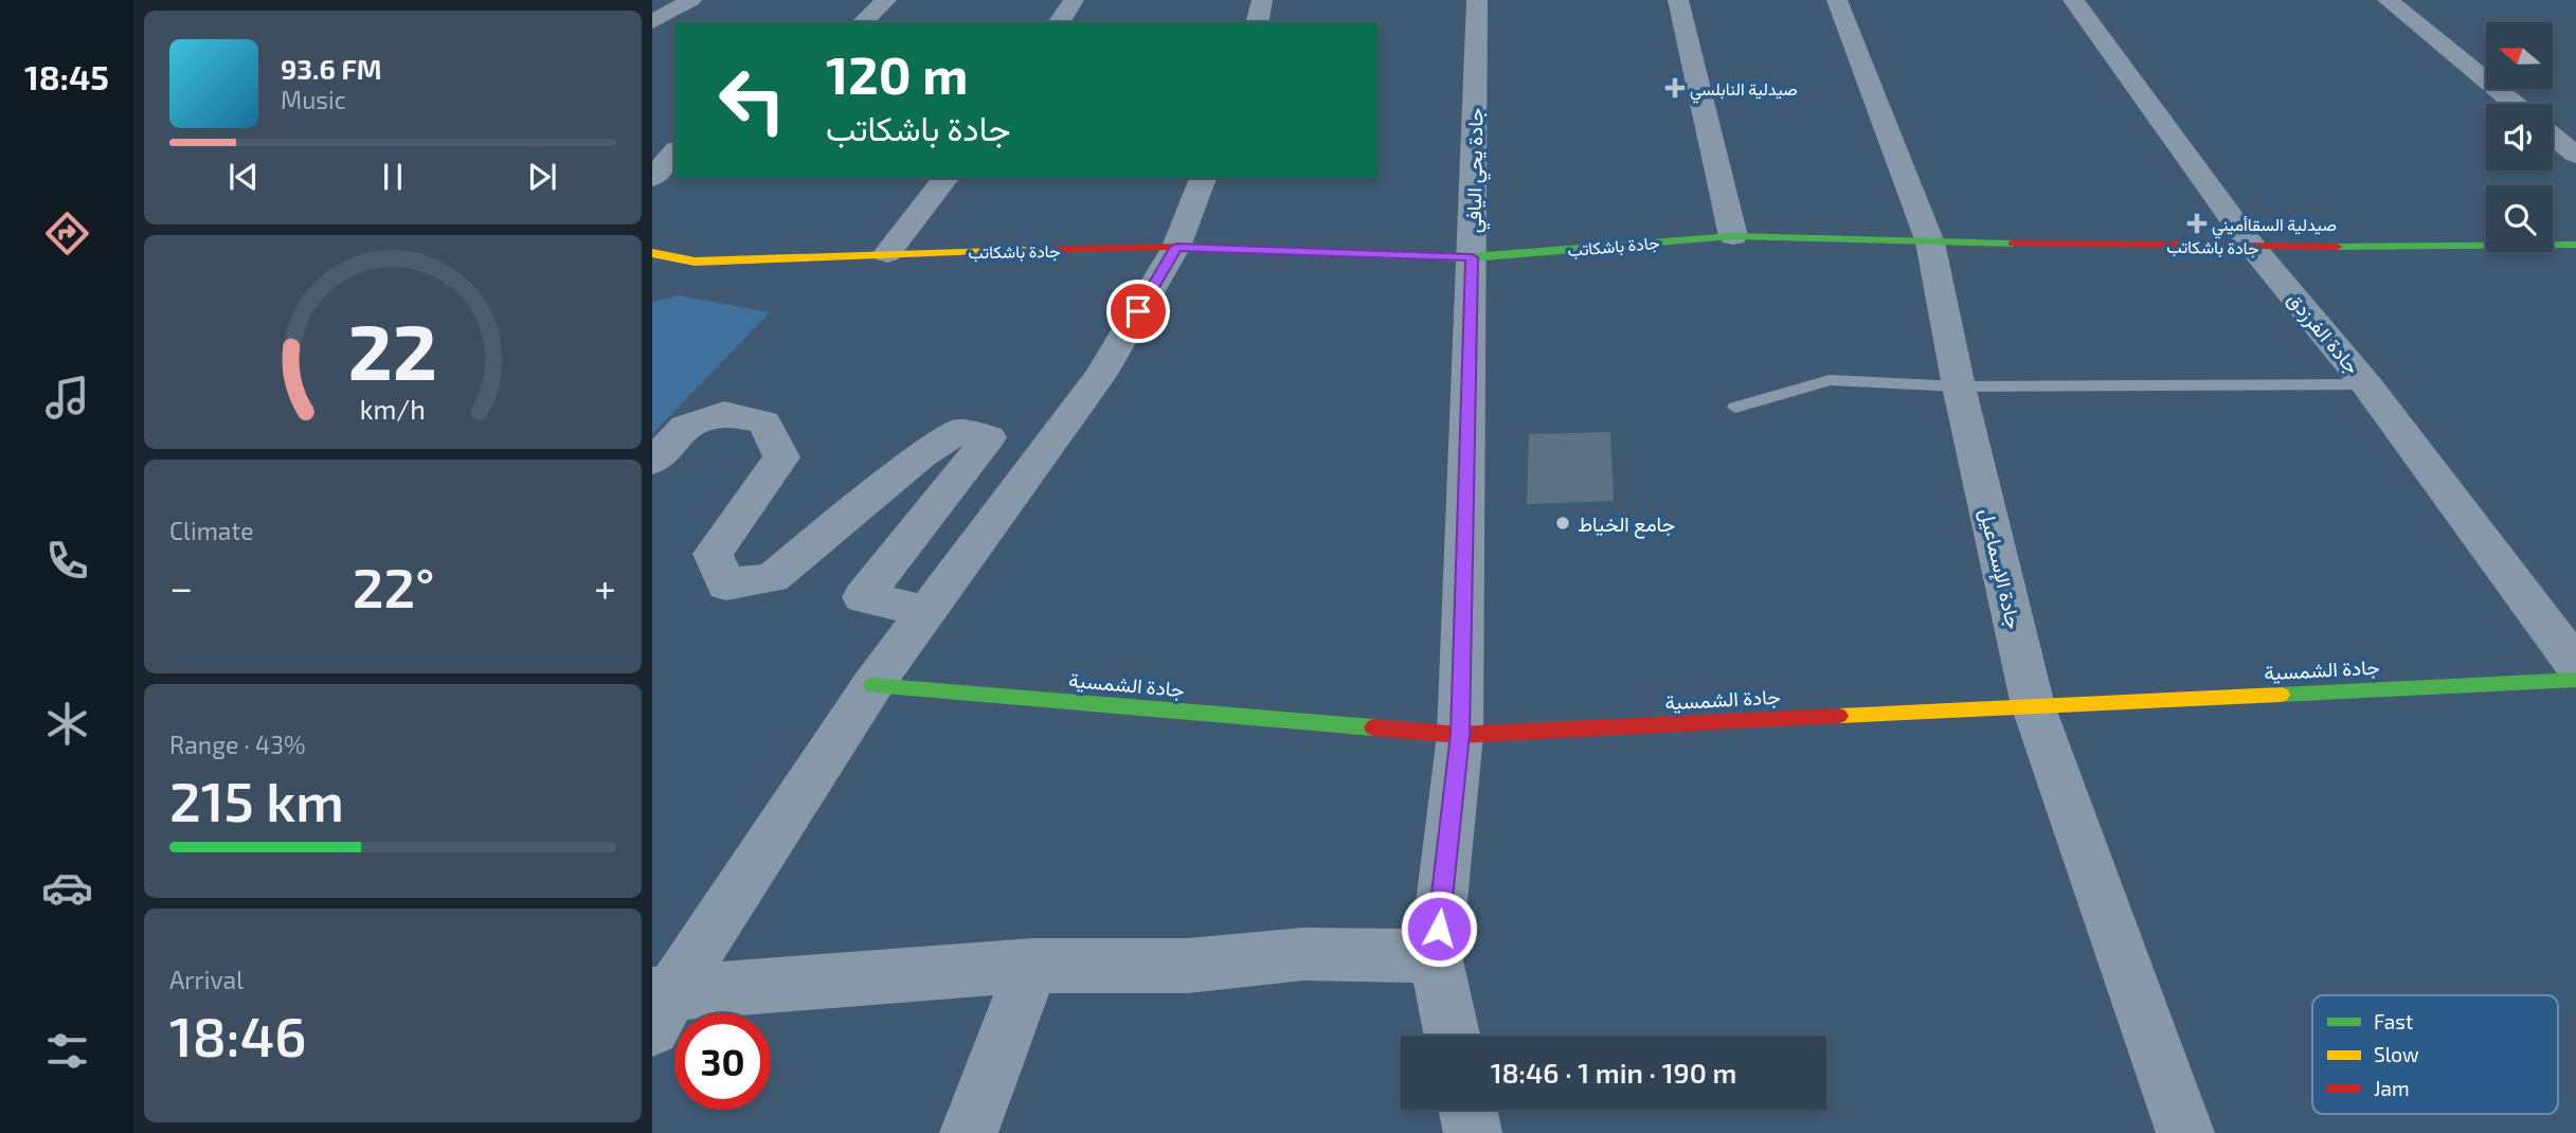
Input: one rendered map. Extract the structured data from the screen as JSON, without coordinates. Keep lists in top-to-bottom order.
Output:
{
  "streets": {
    "street": [
      "جادة يحي اليافي",
      "جادة باشكاتب",
      "جادة الفرزدق",
      "جادة الإسماعيل",
      "جادة الشمسية"
    ]
  },
  "crossings": [
    ["جادة يحي اليافي", "جادة باشكاتب"],
    ["جادة يحي اليافي", "جادة الشمسية"],
    ["جادة باشكاتب", "جادة الفرزدق"],
    ["جادة باشكاتب", "جادة الإسماعيل"],
    ["جادة الإسماعيل", "جادة الشمسية"]
  ],
  "places": {
    "health": ["صيدلية النابلسي", "صيدلية السقاأميني"],
    "other": ["جامع الخياط"]
  },
  "legend": ["Fast", "Slow", "Jam"],
  "north": "left",
  "page": {
    "tabs": "18:45",
    "turn": ["120 m", "جادة باشكاتب"],
    "song": ["93.6 FM", "Music"],
    "tile": [
      "Climate",
      ["Range · 43%", "215 km"],
      ["Arrival", "18:46"]
    ],
    "heat": ["−", "22°", "+"],
    "limit": "30",
    "trip": "18:46 · 1 min · 190 m",
    "gauge": ["22", "km/h"]
  }
}
